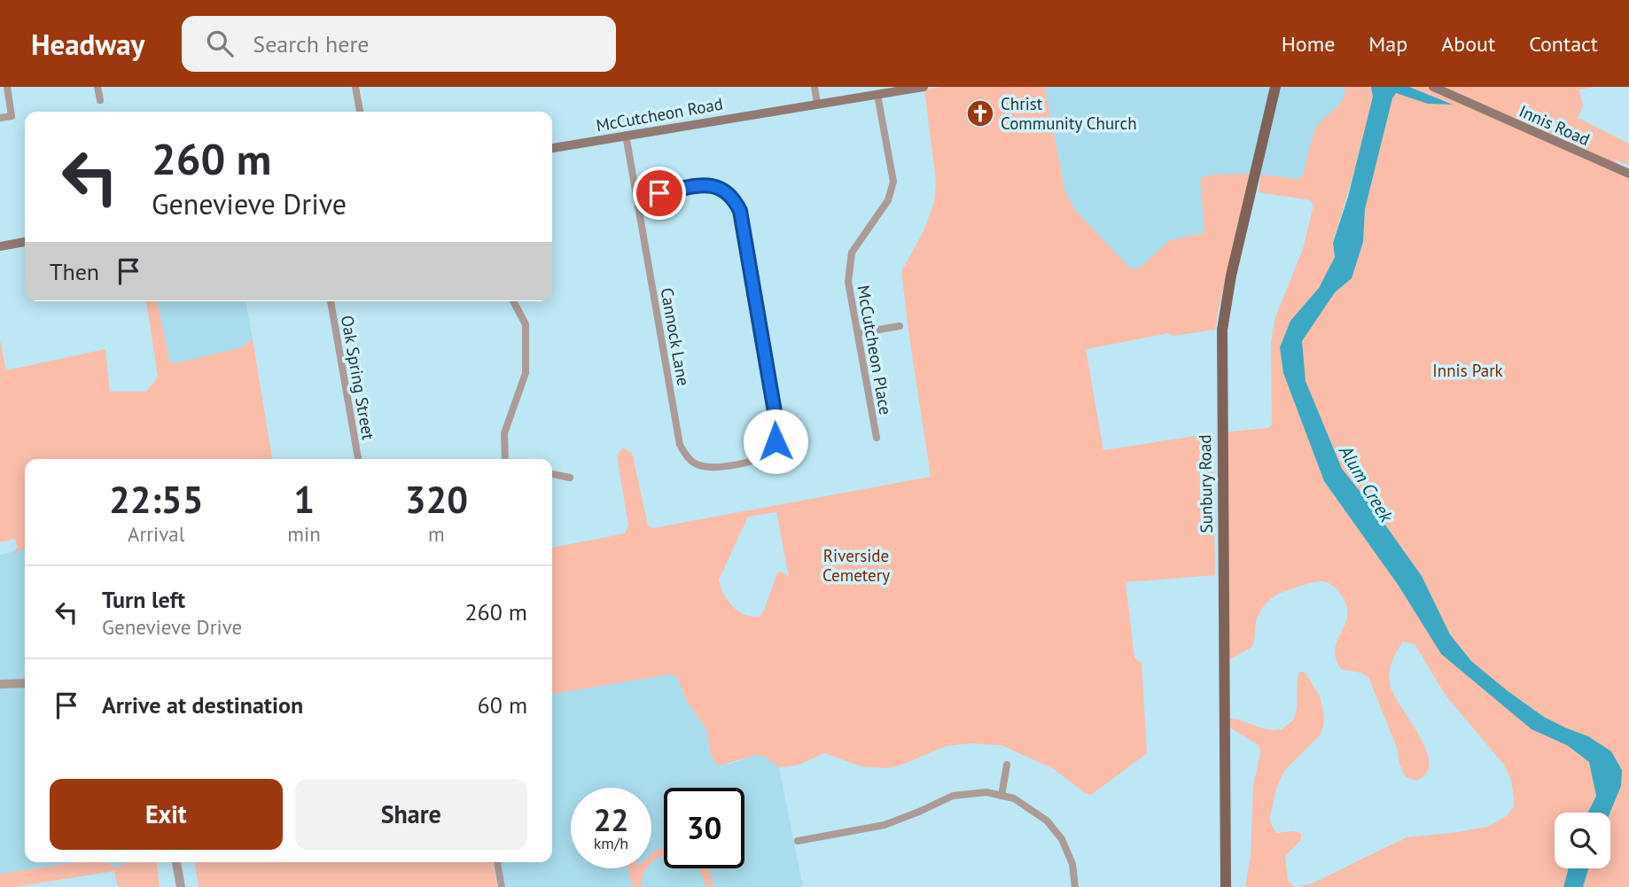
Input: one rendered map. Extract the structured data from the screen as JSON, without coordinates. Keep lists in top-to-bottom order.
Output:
{
  "streets": {
    "main road": ["McCutcheon Road", "Innis Road", "Sunbury Road"],
    "street": ["Cannock Lane", "McCutcheon Place", "Oak Spring Street"]
  },
  "crossings": [
    ["McCutcheon Road", "Cannock Lane"],
    ["McCutcheon Road", "McCutcheon Place"]
  ],
  "water": ["Alum Creek"],
  "parks": ["Innis Park", "Riverside Cemetery"],
  "places": {
    "church": ["Christ Community Church"]
  },
  "page": {
    "header": "Headway",
    "search": "Search here",
    "nav": [
      "Home",
      "Map",
      "About",
      "Contact"
    ],
    "turn": ["260 m", "Genevieve Drive"],
    "then": "Then",
    "eta": [
      "22:55",
      "Arrival",
      "1",
      "min",
      "320",
      "m"
    ],
    "list": [
      {
        "name": "Turn left",
        "note": "Genevieve Drive",
        "value": "260 m"
      },
      {
        "name": "Arrive at destination",
        "value": "60 m"
      }
    ],
    "buttons": ["Exit", "Share"],
    "speed": "22 km/h",
    "limit": "30"
  }
}
